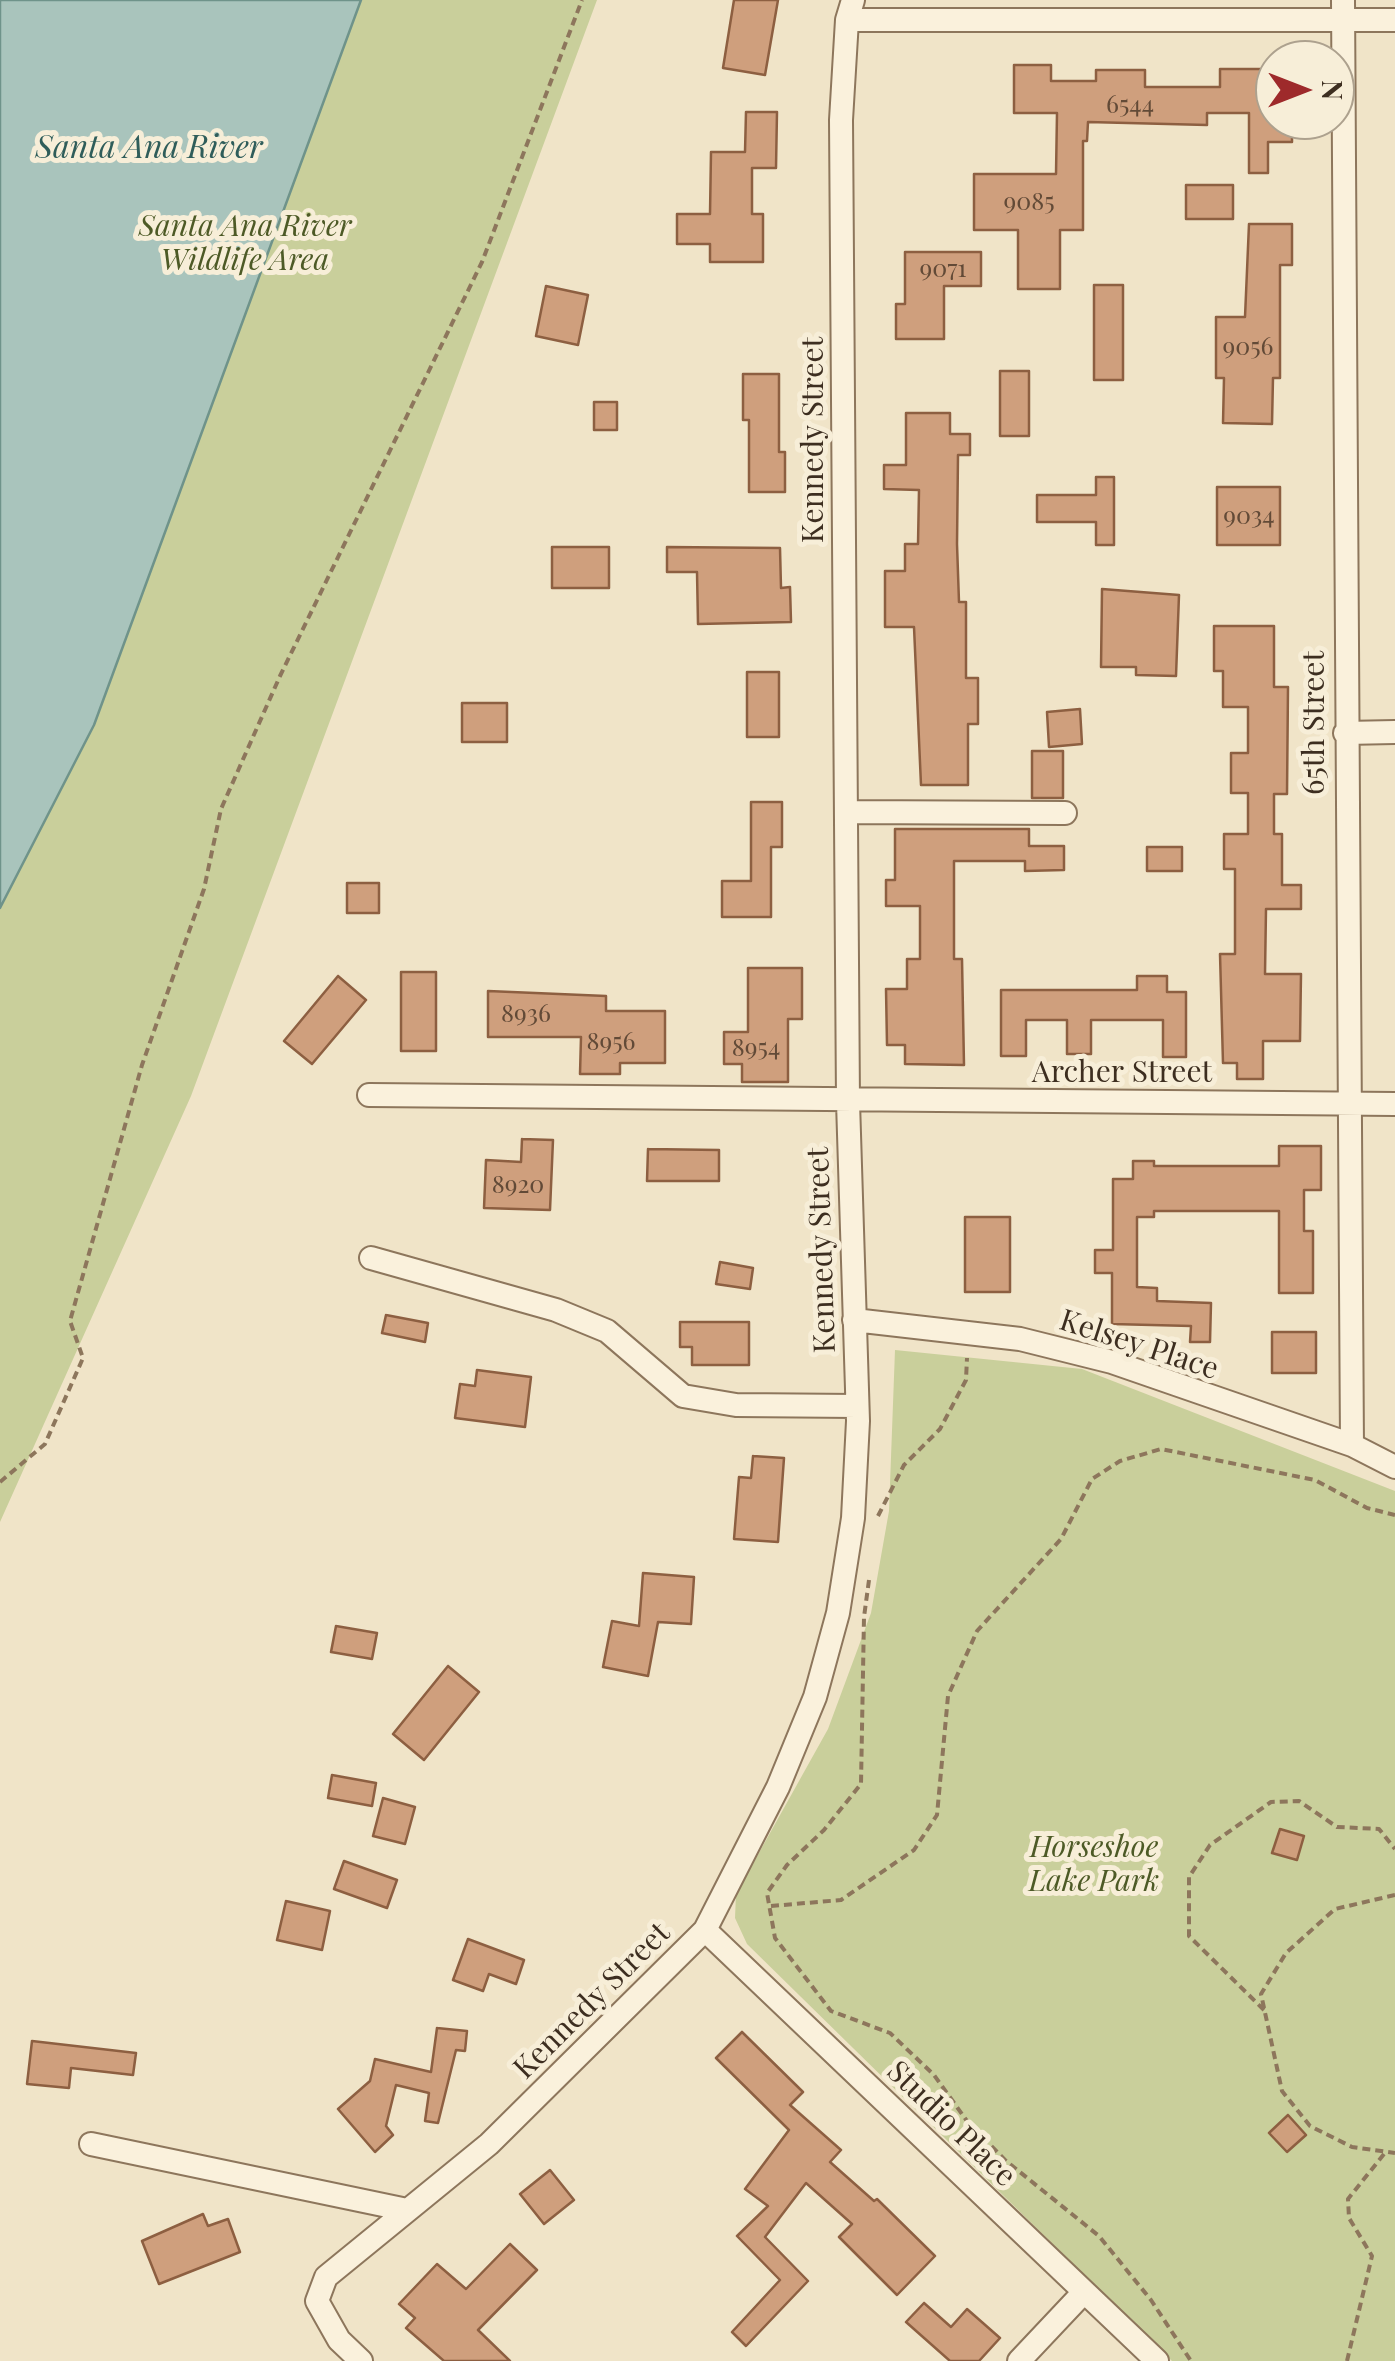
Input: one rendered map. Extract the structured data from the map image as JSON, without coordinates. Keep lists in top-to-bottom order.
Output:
{
  "streets": {
    "street": [
      "Kennedy Street",
      "65th Street",
      "Archer Street",
      "Kelsey Place",
      "Studio Place"
    ]
  },
  "crossings": [
    ["Kennedy Street", "Archer Street"],
    ["Kennedy Street", "Kelsey Place"],
    ["Kennedy Street", "Studio Place"],
    ["65th Street", "Archer Street"],
    ["65th Street", "Kelsey Place"]
  ],
  "water": ["Santa Ana River"],
  "parks": ["Santa Ana River Wildlife Area", "Horseshoe Lake Park"],
  "house_numbers": [
    "6544",
    "9085",
    "9071",
    "9056",
    "9034",
    "8936",
    "8956",
    "8954",
    "8920"
  ],
  "north": "right"
}
